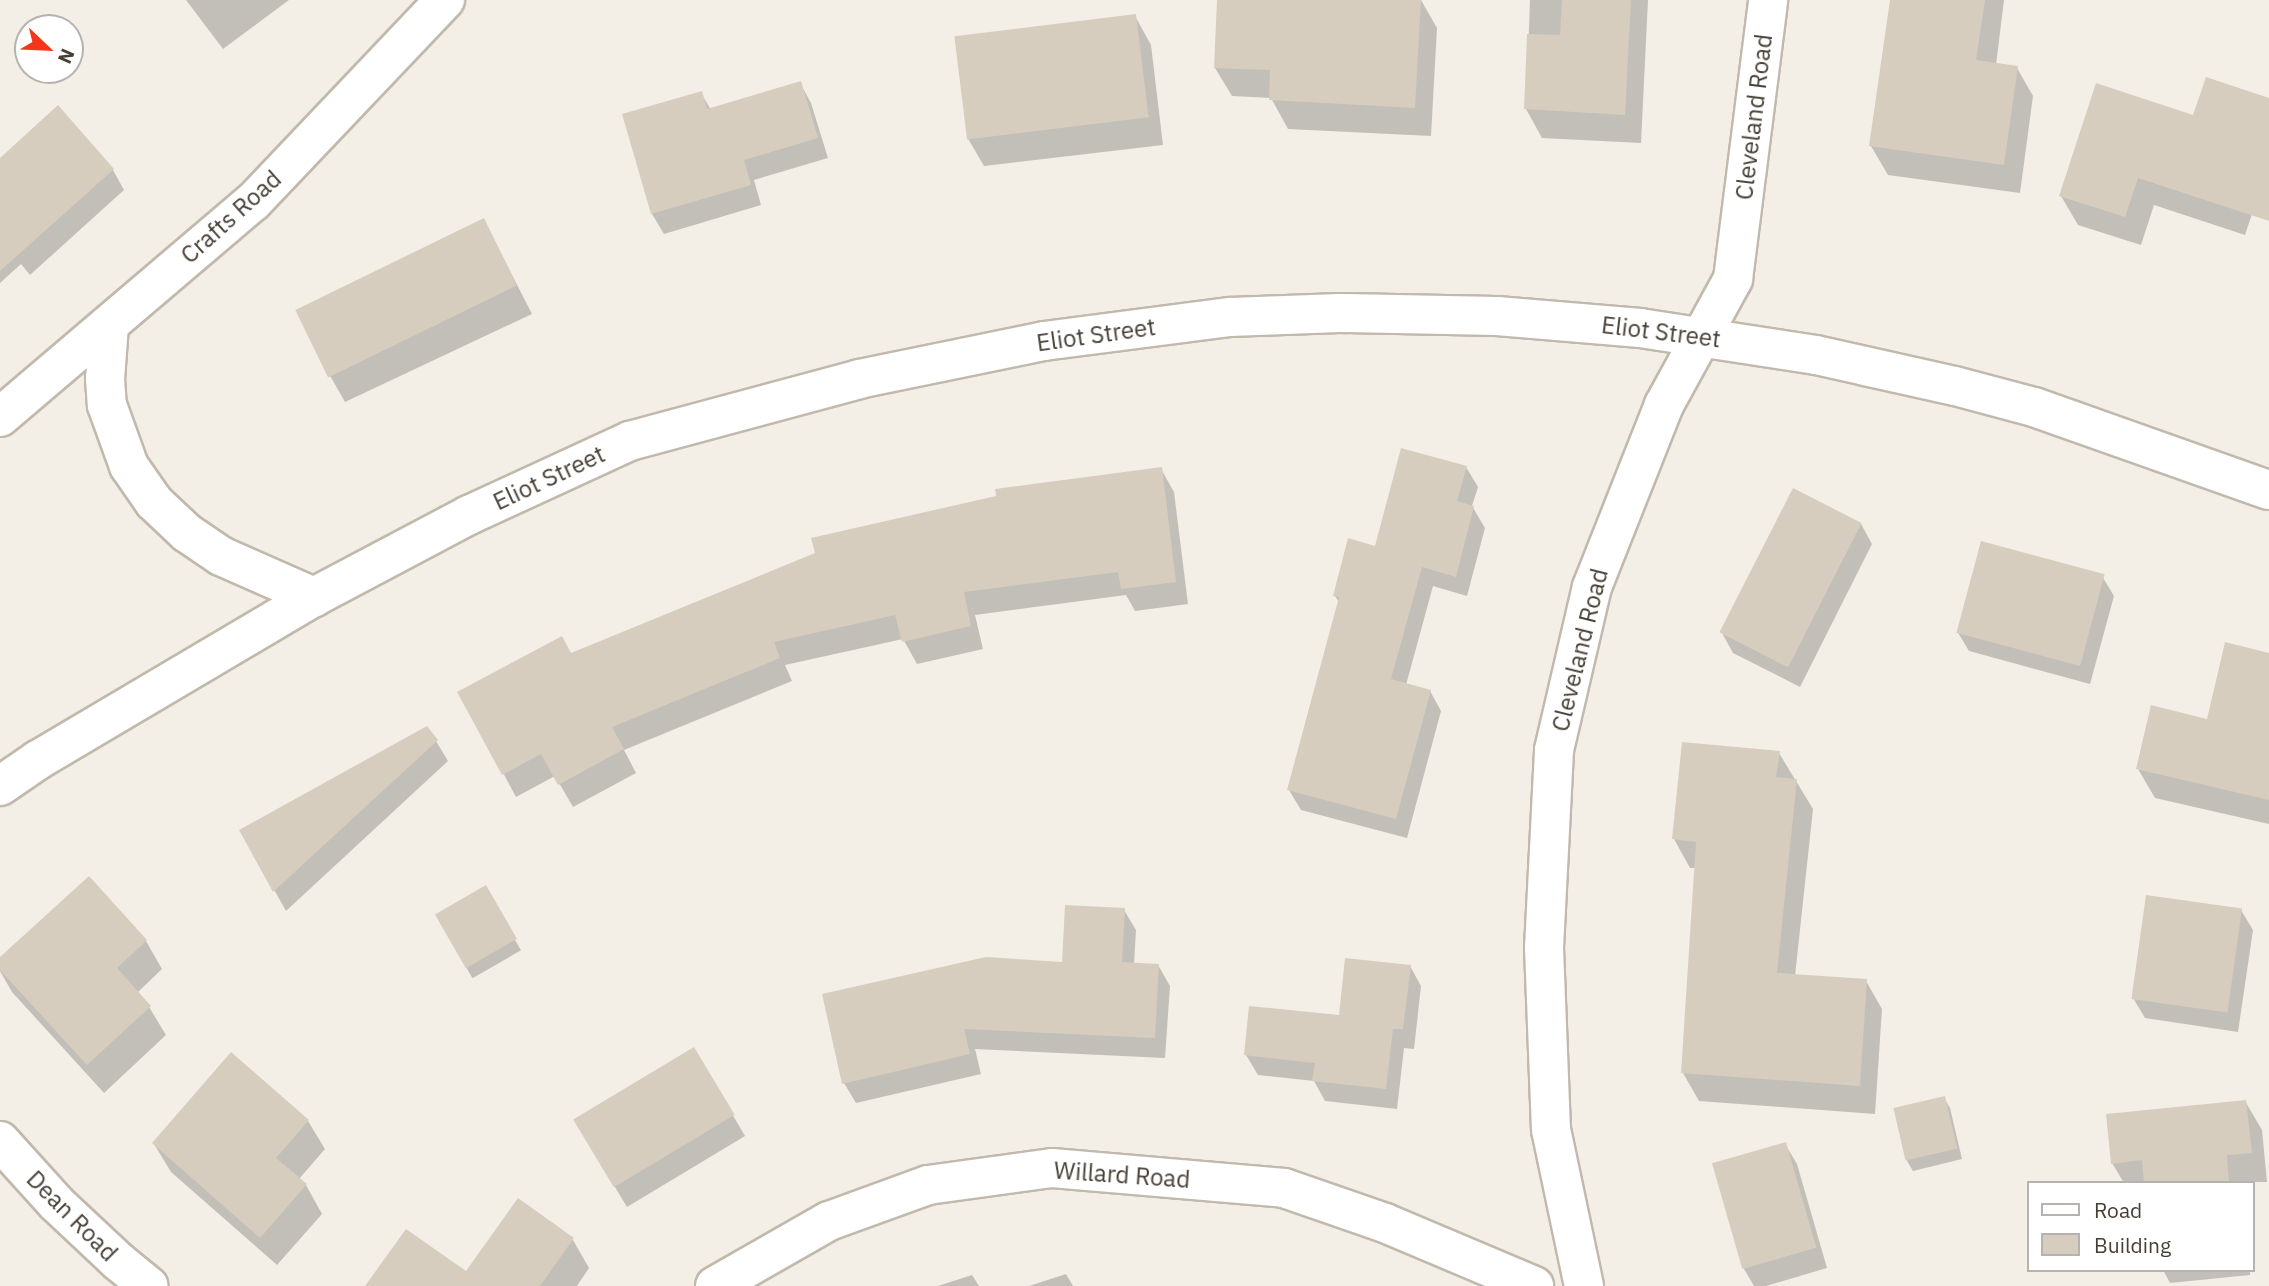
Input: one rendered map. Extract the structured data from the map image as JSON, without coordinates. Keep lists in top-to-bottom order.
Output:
{
  "streets": {
    "street": [
      "Cleveland Road",
      "Crafts Road",
      "Eliot Street",
      "Willard Road",
      "Dean Road"
    ]
  },
  "crossings": [
    ["Cleveland Road", "Eliot Street"]
  ],
  "legend": ["Road", "Building"],
  "north": "bottom right"
}
